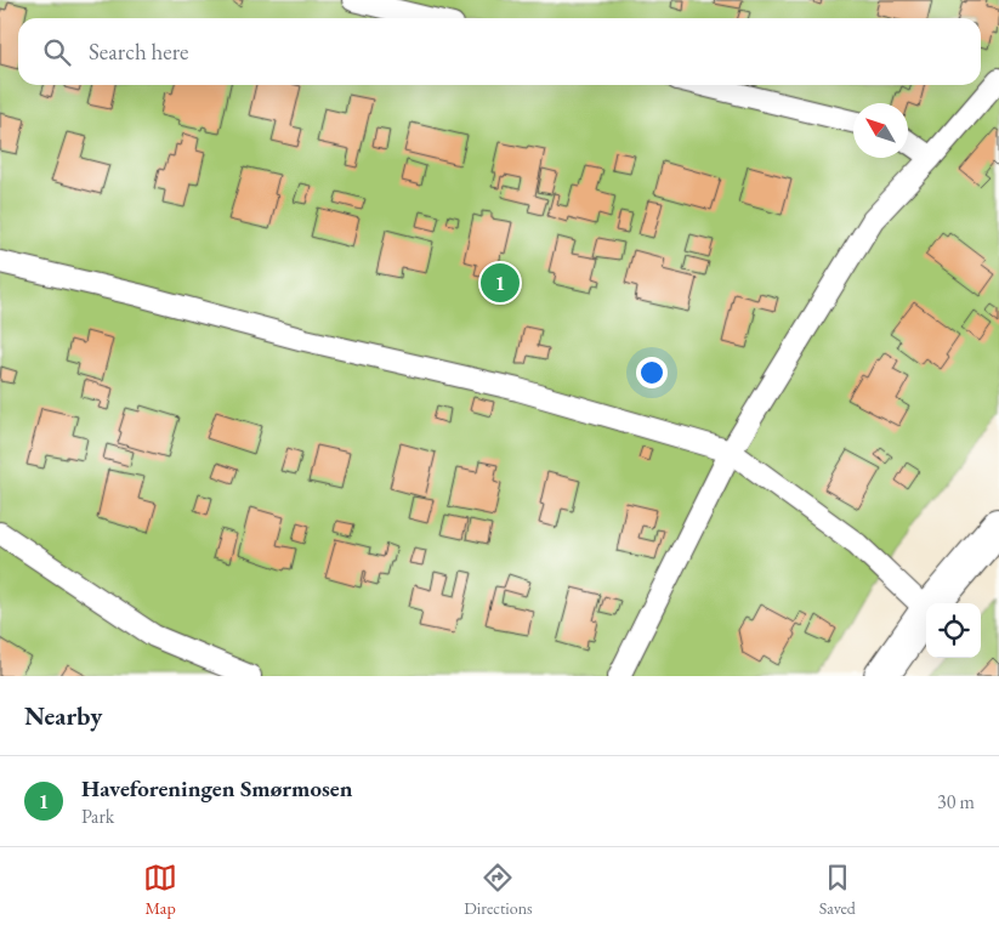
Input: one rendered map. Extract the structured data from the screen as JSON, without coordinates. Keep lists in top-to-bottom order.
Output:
{
  "north": "top left",
  "page": {
    "search": "Search here",
    "pins": "1",
    "heading": "Nearby",
    "list": [
      {
        "mark": "1",
        "name": "Haveforeningen Smørmosen",
        "note": "Park",
        "value": "30 m"
      }
    ],
    "nav": ["Map", "Directions", "Saved"]
  }
}
